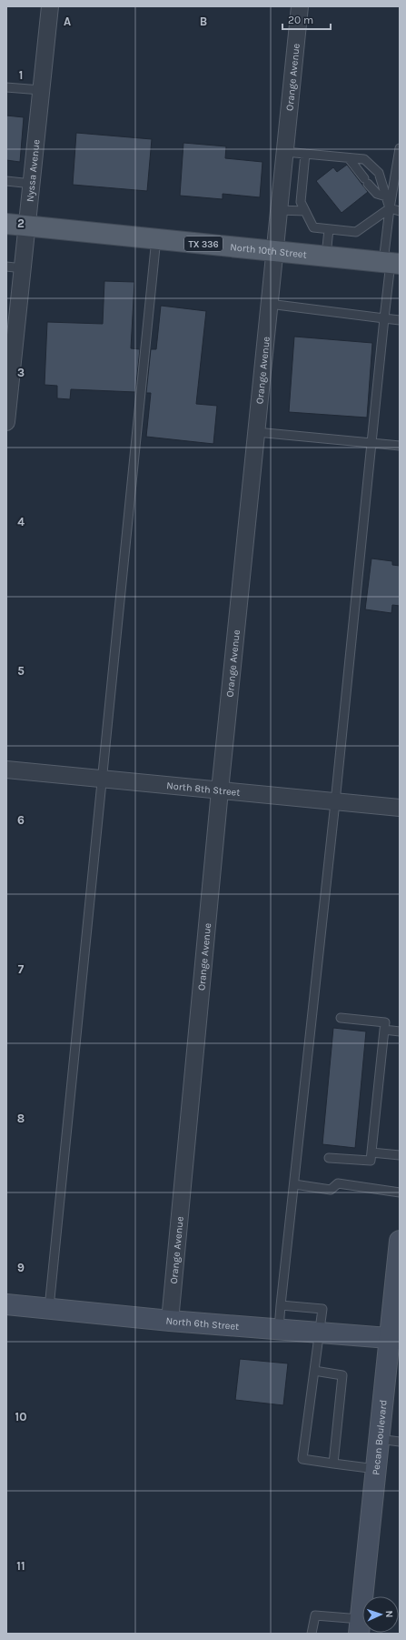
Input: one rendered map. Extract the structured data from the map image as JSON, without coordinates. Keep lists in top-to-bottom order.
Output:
{
  "streets": {
    "main road": ["TX 336", "North 10th Street"],
    "street": [
      "Orange Avenue",
      "Nyssa Avenue",
      "North 8th Street",
      "North 6th Street",
      "Pecan Boulevard"
    ]
  },
  "crossings": [
    ["Orange Avenue", "North 10th Street"],
    ["Orange Avenue", "North 8th Street"],
    ["Orange Avenue", "North 6th Street"],
    ["Nyssa Avenue", "North 10th Street"],
    ["North 6th Street", "Pecan Boulevard"]
  ],
  "scale_bar": "20 m",
  "north": "right",
  "grid": {
    "columns": ["A", "B"],
    "rows": [
      "1",
      "2",
      "3",
      "4",
      "5",
      "6",
      "7",
      "8",
      "9",
      "10",
      "11"
    ]
  }
}
